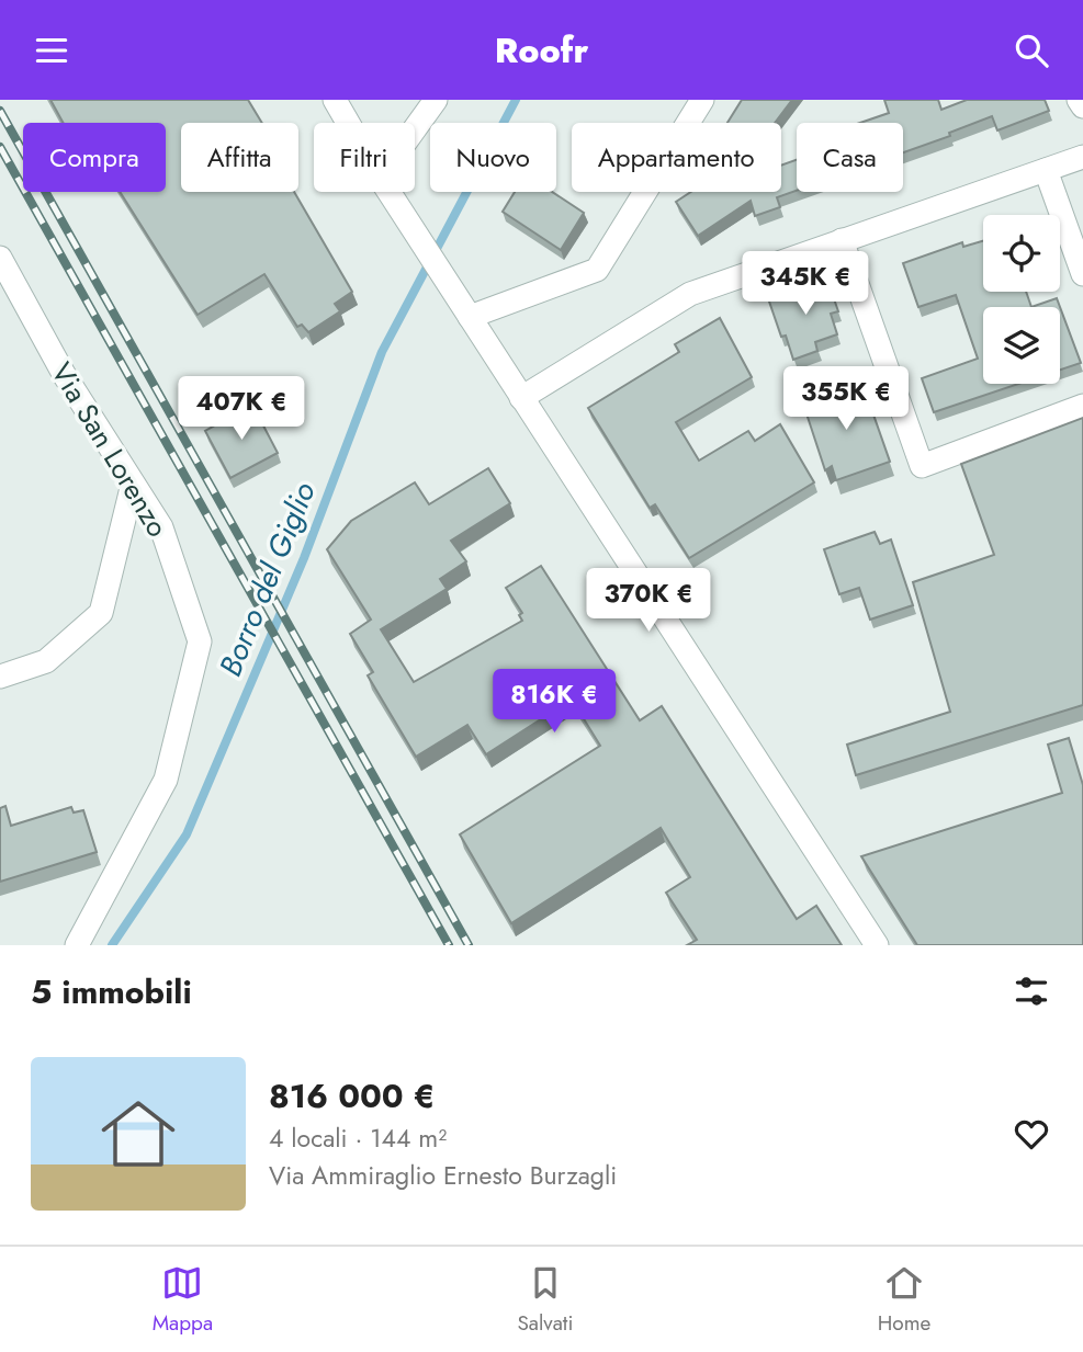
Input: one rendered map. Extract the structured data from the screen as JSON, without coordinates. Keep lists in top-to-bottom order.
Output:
{
  "streets": {
    "street": ["Via San Lorenzo"]
  },
  "water": ["Borro del Giglio"],
  "page": {
    "header": "Roofr",
    "chip": [
      "Compra",
      "Affitta",
      "Filtri",
      "Nuovo",
      "Appartamento",
      "Casa"
    ],
    "price": [
      "345K €",
      "355K €",
      "407K €",
      "370K €",
      "816K €"
    ],
    "heading": "5 immobili",
    "list": [
      {
        "name": "816 000 €",
        "note": "4 locali · 144 m² · Via Ammiraglio Ernesto Burzagli"
      }
    ],
    "tabs": ["Mappa", "Salvati", "Home"]
  }
}
